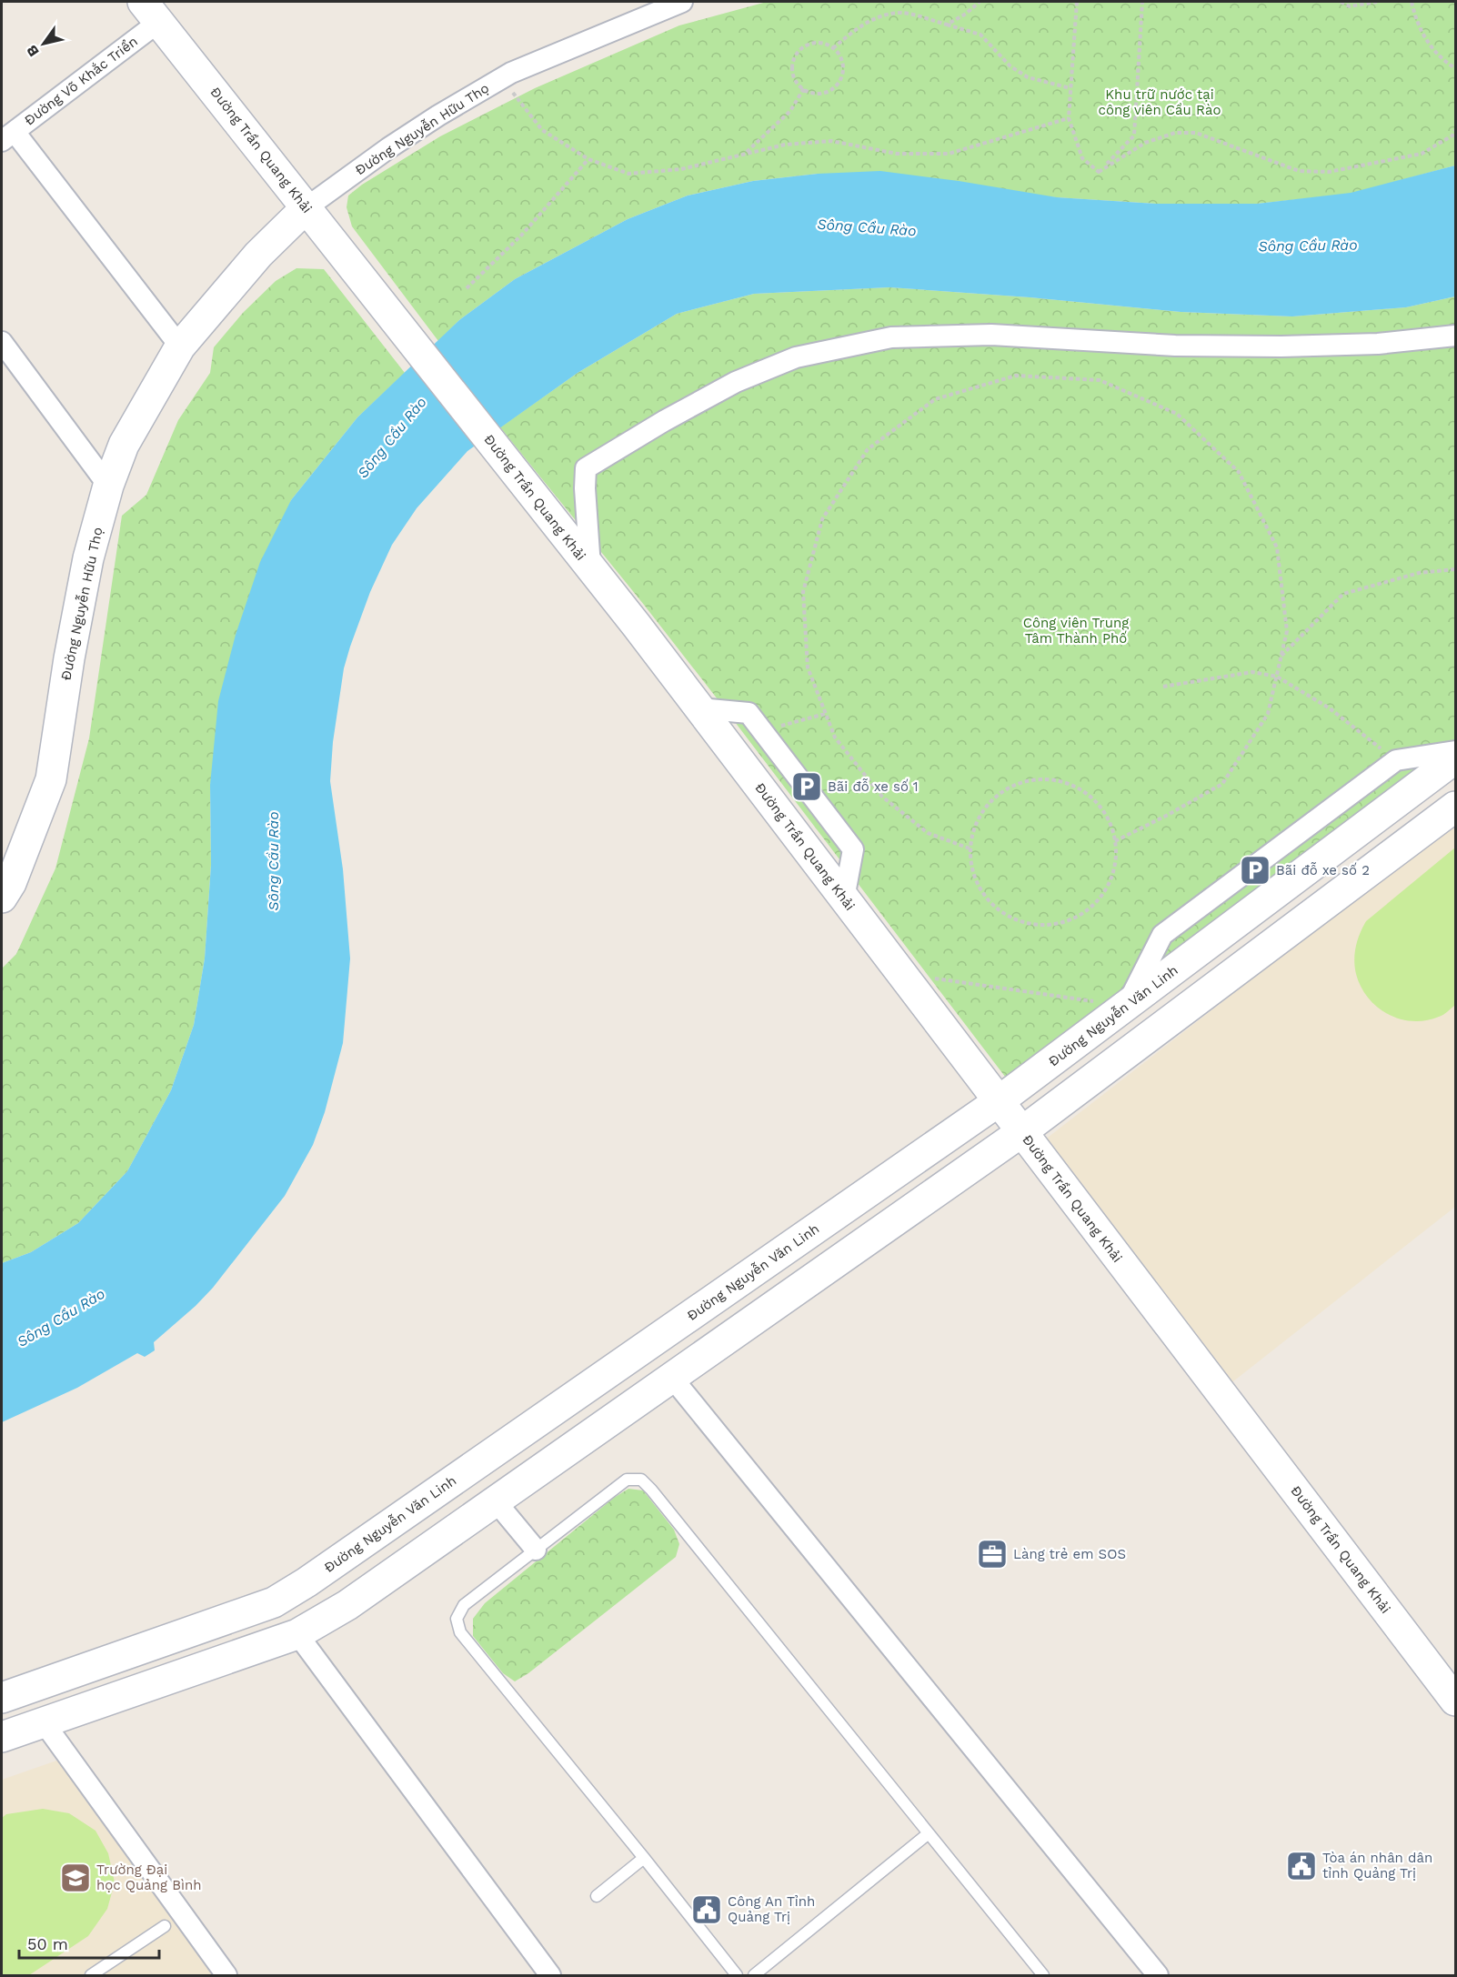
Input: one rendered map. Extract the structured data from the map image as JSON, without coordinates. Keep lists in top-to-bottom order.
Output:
{
  "streets": {
    "street": [
      "Đường Võ Khắc Triển",
      "Đường Nguyễn Hữu Thọ",
      "Đường Trần Quang Khải",
      "Đường Nguyễn Văn Linh"
    ]
  },
  "crossings": [
    ["Đường Võ Khắc Triển", "Đường Trần Quang Khải"],
    ["Đường Nguyễn Hữu Thọ", "Đường Trần Quang Khải"],
    ["Đường Trần Quang Khải", "Đường Nguyễn Văn Linh"]
  ],
  "water": ["Sông Cầu Rào"],
  "parks": ["Khu trữ nước tại công viên Cầu Rào", "Công viên Trung Tâm Thành Phố"],
  "places": {
    "parking": ["Bãi đỗ xe số 1", "Bãi đỗ xe số 2"],
    "office": ["Làng trẻ em SOS"],
    "public building": ["Tòa án nhân dân tỉnh Quảng Trị", "Công An Tỉnh Quảng Trị"],
    "school or university": ["Trường Đại học Quảng Bình"]
  },
  "scale_bar": "50 m",
  "north": "bottom left"
}
